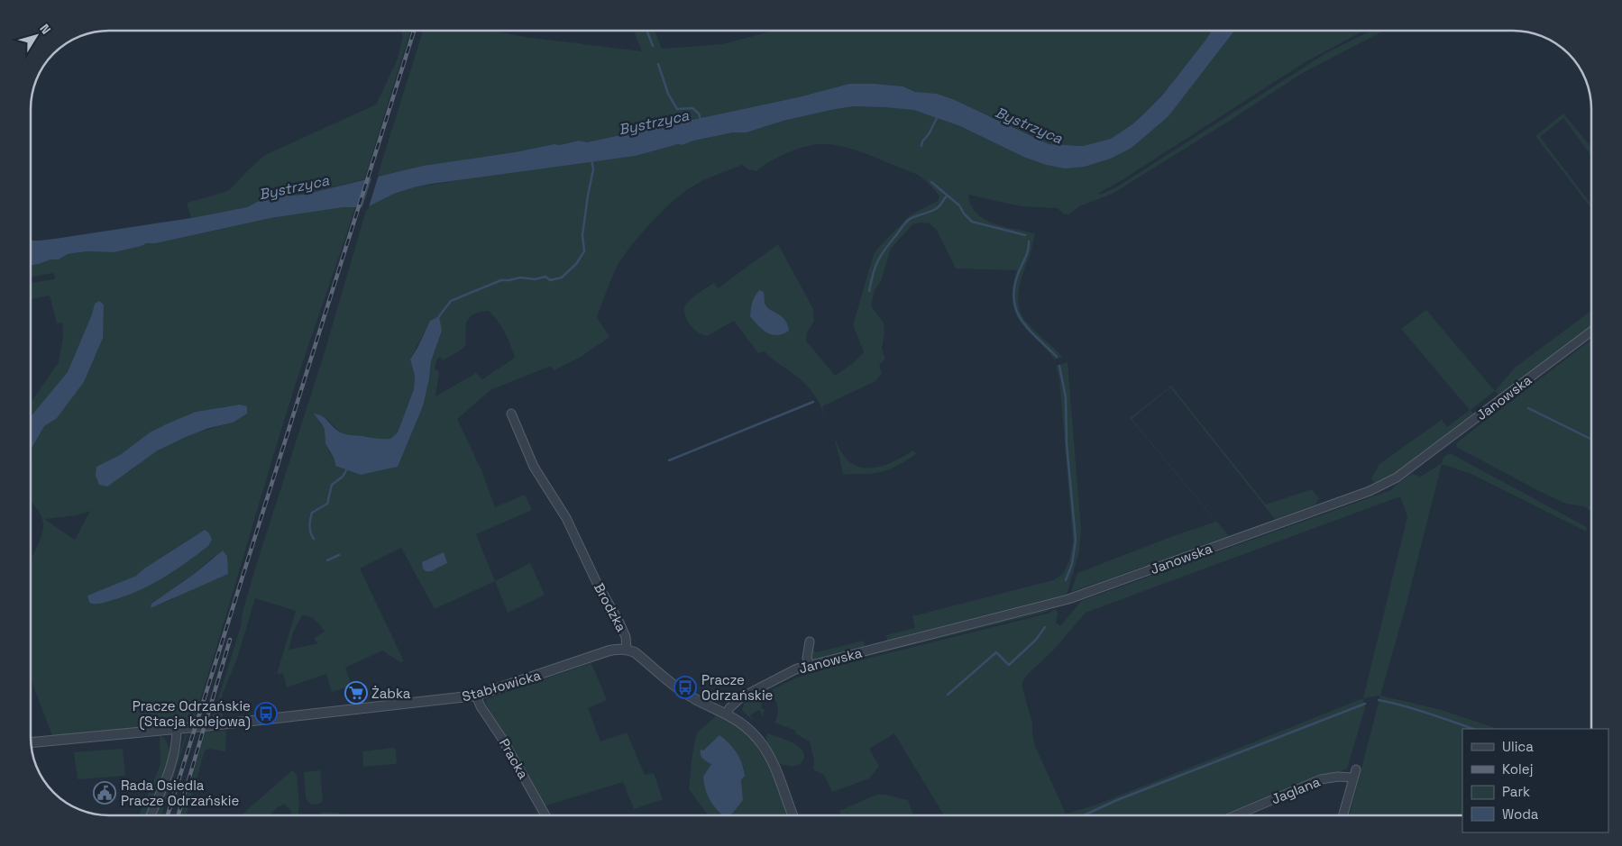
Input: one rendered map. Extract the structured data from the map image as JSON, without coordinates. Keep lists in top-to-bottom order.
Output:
{
  "streets": {
    "street": [
      "Janowska",
      "Brodzka",
      "Stabłowicka",
      "Pracka",
      "Jaglana"
    ]
  },
  "crossings": [
    ["Janowska", "Brodzka"],
    ["Brodzka", "Stabłowicka"],
    ["Stabłowicka", "Pracka"]
  ],
  "water": ["Bystrzyca"],
  "places": {
    "bus stop": ["Pracze Odrzańskie", "Pracze Odrzańskie (Stacja kolejowa)"],
    "supermarket": ["Żabka"],
    "public building": ["Rada Osiedla Pracze Odrzańskie"]
  },
  "legend": [
    "Ulica",
    "Kolej",
    "Park",
    "Woda"
  ],
  "north": "top right"
}
